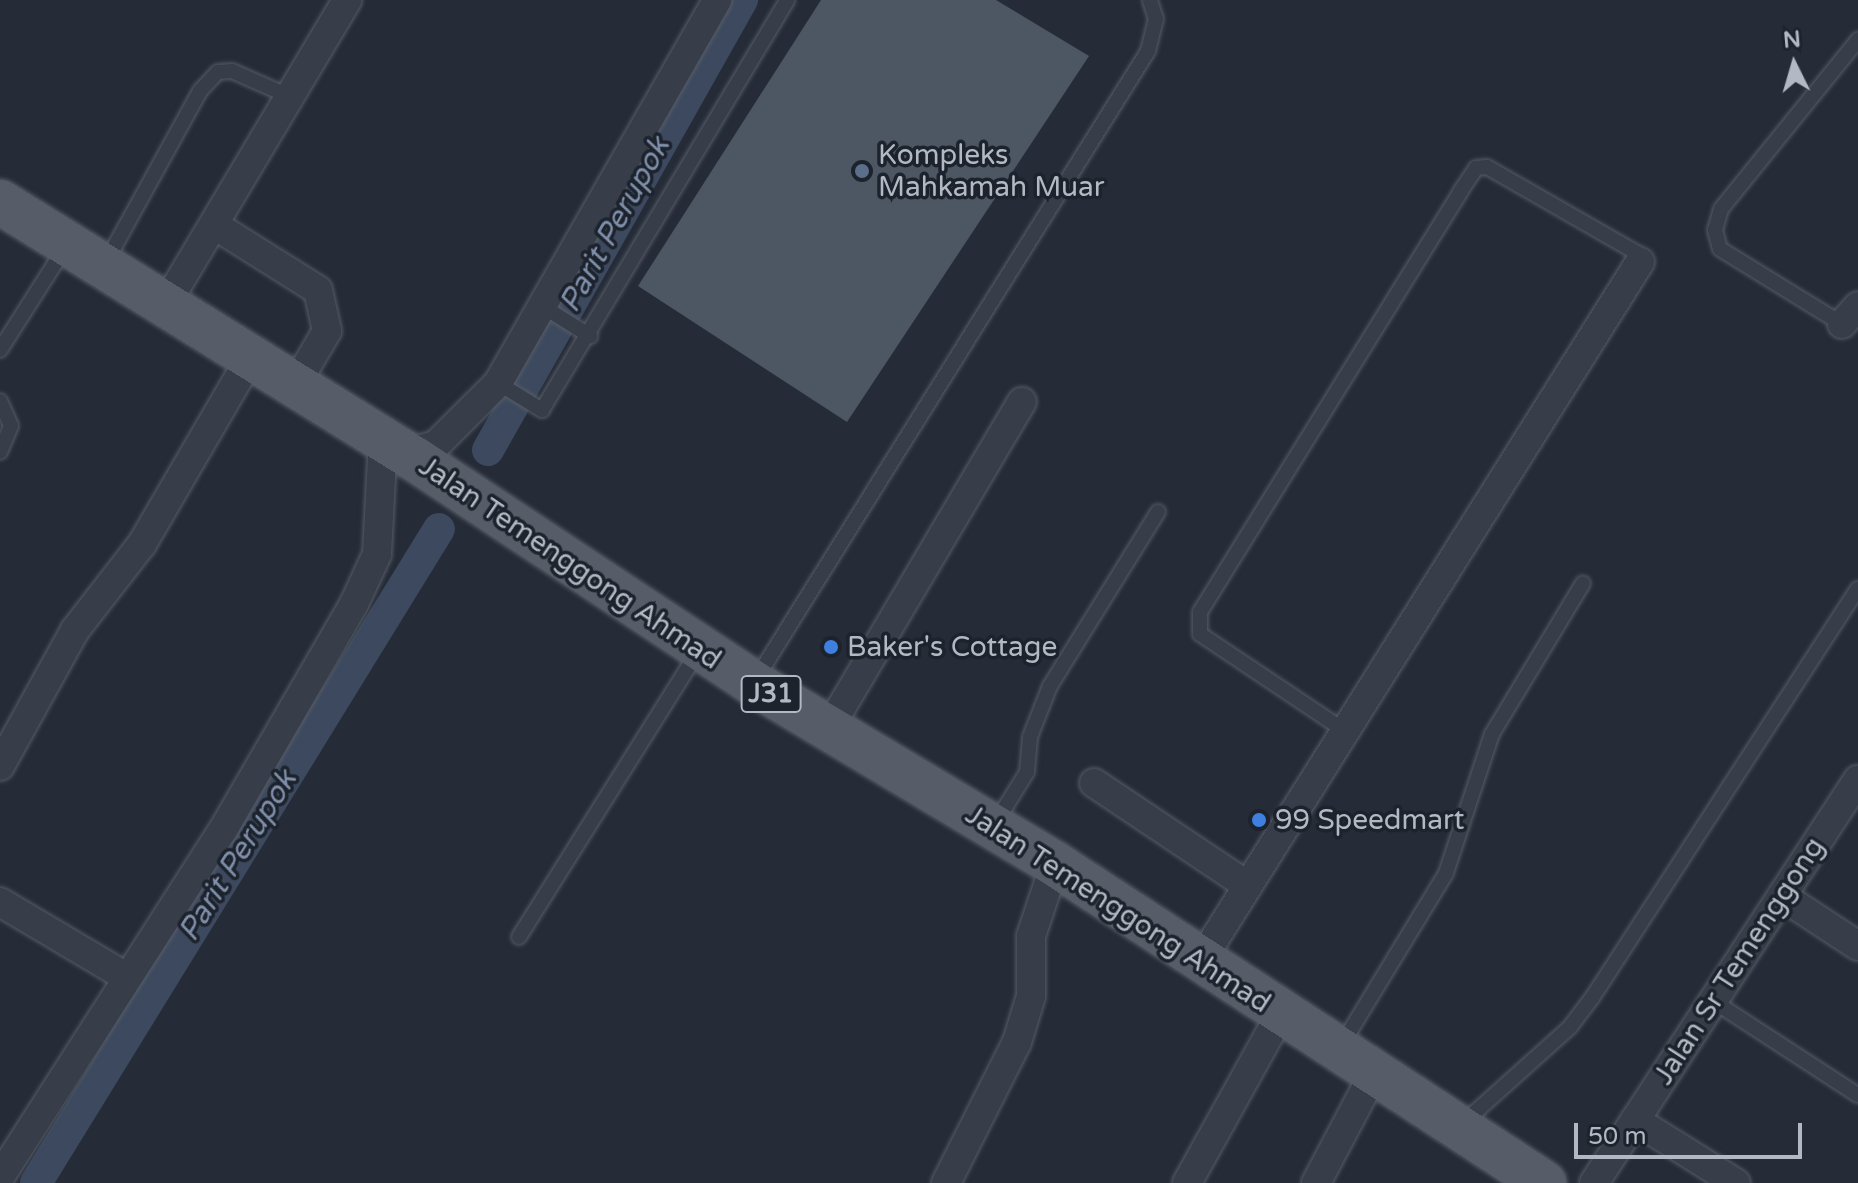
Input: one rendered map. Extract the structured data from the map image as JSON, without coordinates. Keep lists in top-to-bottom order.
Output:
{
  "streets": {
    "main road": ["Jalan Temenggong Ahmad", "J31"],
    "street": ["Jalan Sr Temenggong"]
  },
  "water": ["Parit Perupok"],
  "places": ["Kompleks Mahkamah Muar", "Baker's Cottage", "99 Speedmart"],
  "scale_bar": "50 m",
  "north": "top"
}
